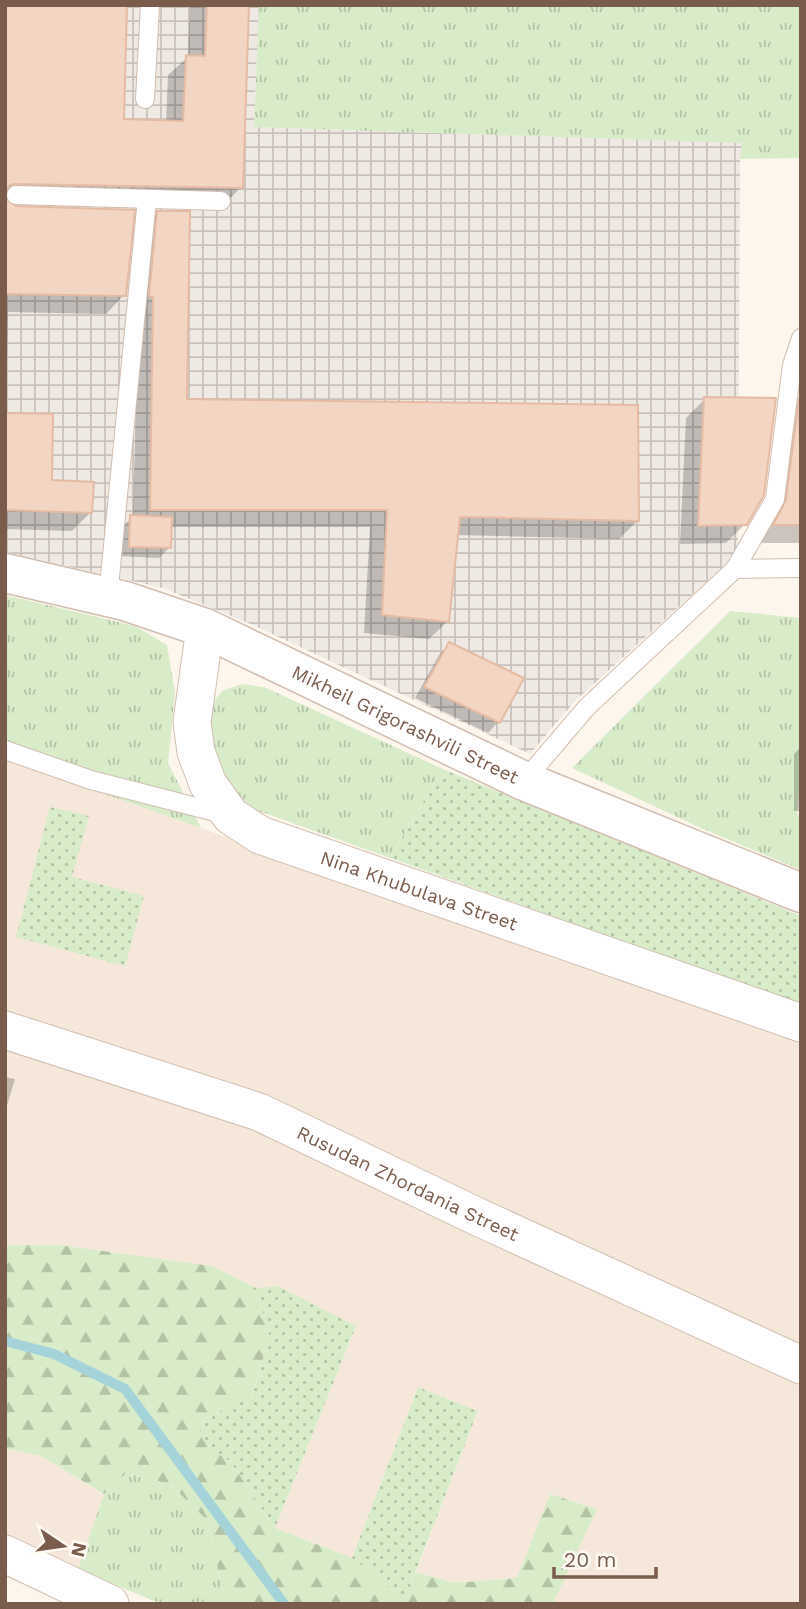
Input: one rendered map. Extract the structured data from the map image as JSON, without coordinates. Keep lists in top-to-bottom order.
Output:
{
  "streets": {
    "street": ["Mikheil Grigorashvili Street", "Nina Khubulava Street", "Rusudan Zhordania Street"]
  },
  "crossings": [
    ["Mikheil Grigorashvili Street", "Nina Khubulava Street"]
  ],
  "scale_bar": "20 m",
  "north": "right"
}
